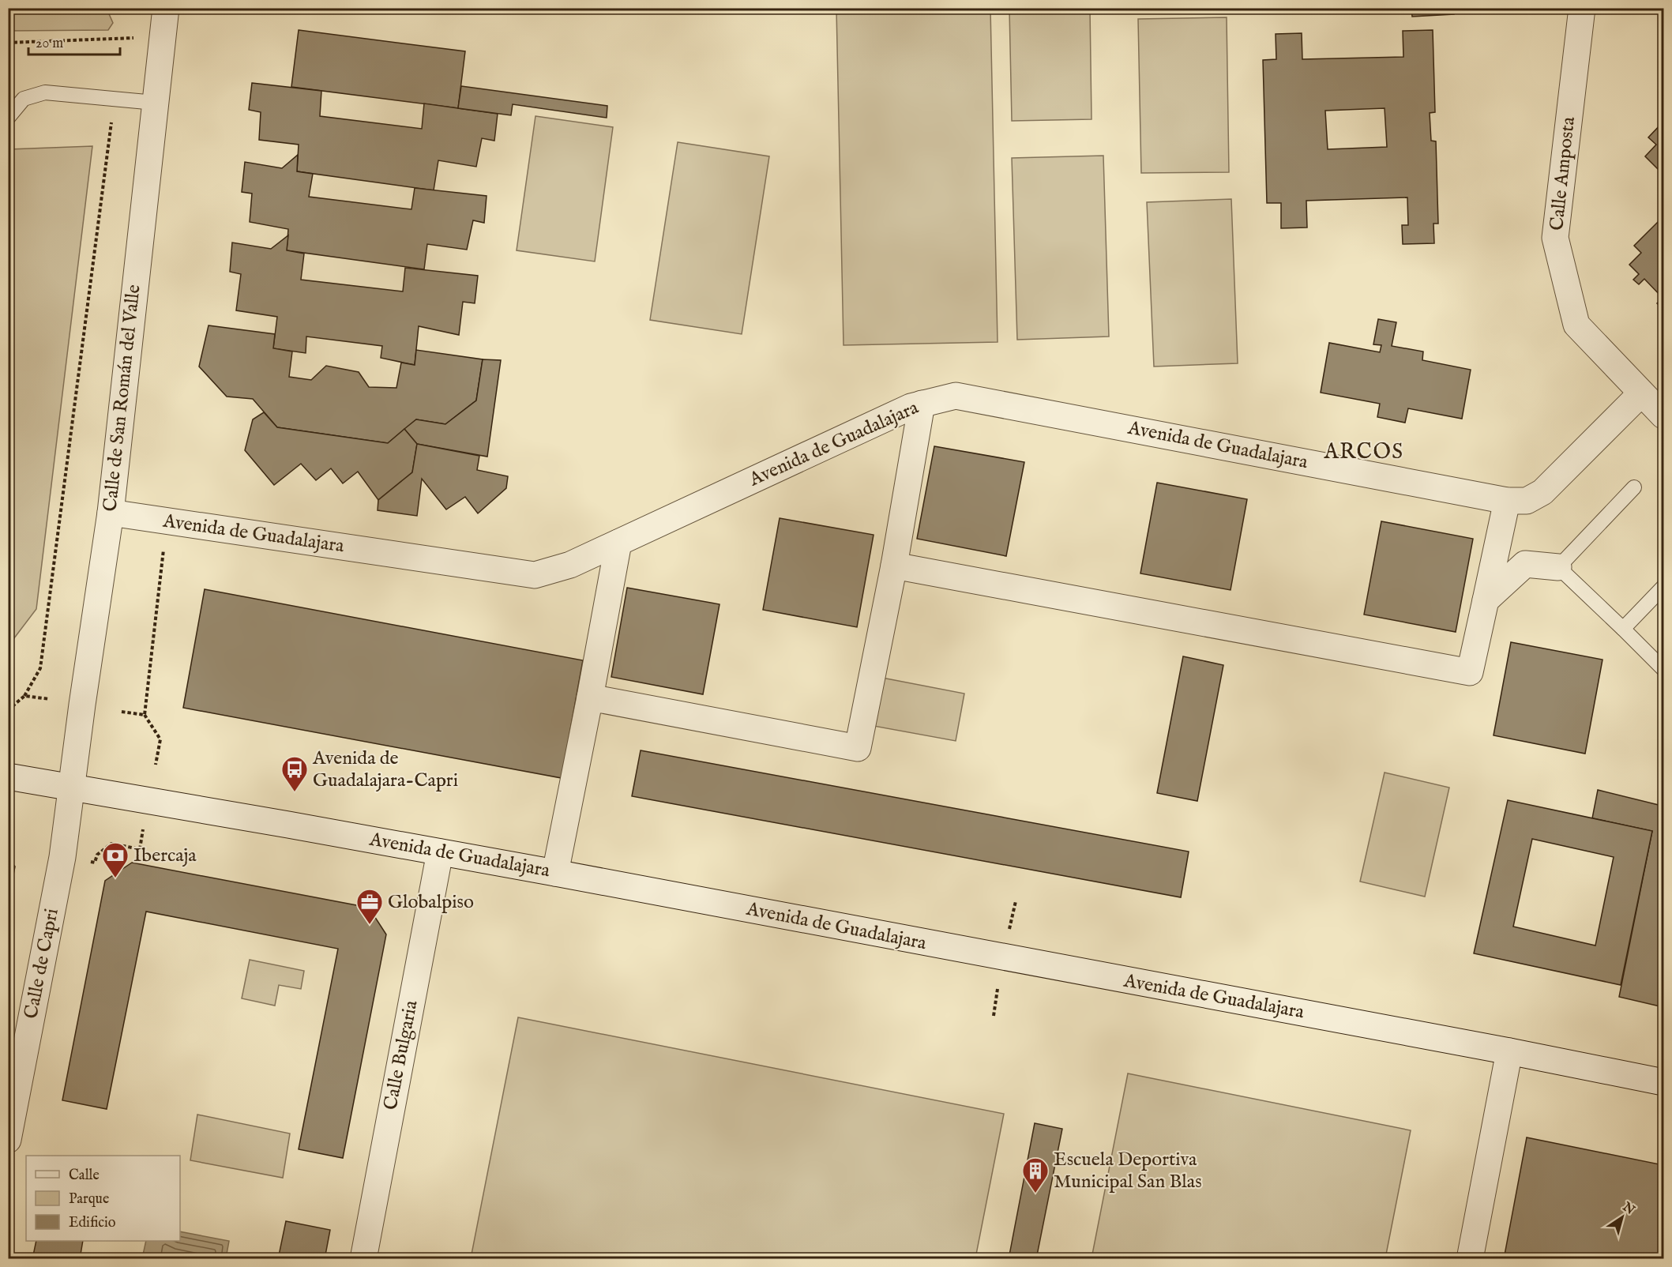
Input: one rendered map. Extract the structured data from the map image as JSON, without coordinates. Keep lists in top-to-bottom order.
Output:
{
  "streets": {
    "street": [
      "Calle Amposta",
      "Calle de San Román del Valle",
      "Avenida de Guadalajara",
      "Calle de Capri",
      "Calle Bulgaria"
    ]
  },
  "crossings": [
    ["Calle Amposta", "Avenida de Guadalajara"],
    ["Calle de San Román del Valle", "Avenida de Guadalajara"],
    ["Calle de San Román del Valle", "Calle de Capri"],
    ["Avenida de Guadalajara", "Calle de Capri"],
    ["Avenida de Guadalajara", "Calle Bulgaria"]
  ],
  "districts": ["ARCOS"],
  "places": {
    "bus stop": ["Avenida de Guadalajara-Capri"],
    "bank": ["Ibercaja"],
    "office": ["Globalpiso"],
    "building": ["Escuela Deportiva Municipal San Blas"]
  },
  "legend": ["Calle", "Parque", "Edificio"],
  "scale_bar": "20 m",
  "north": "top right"
}
